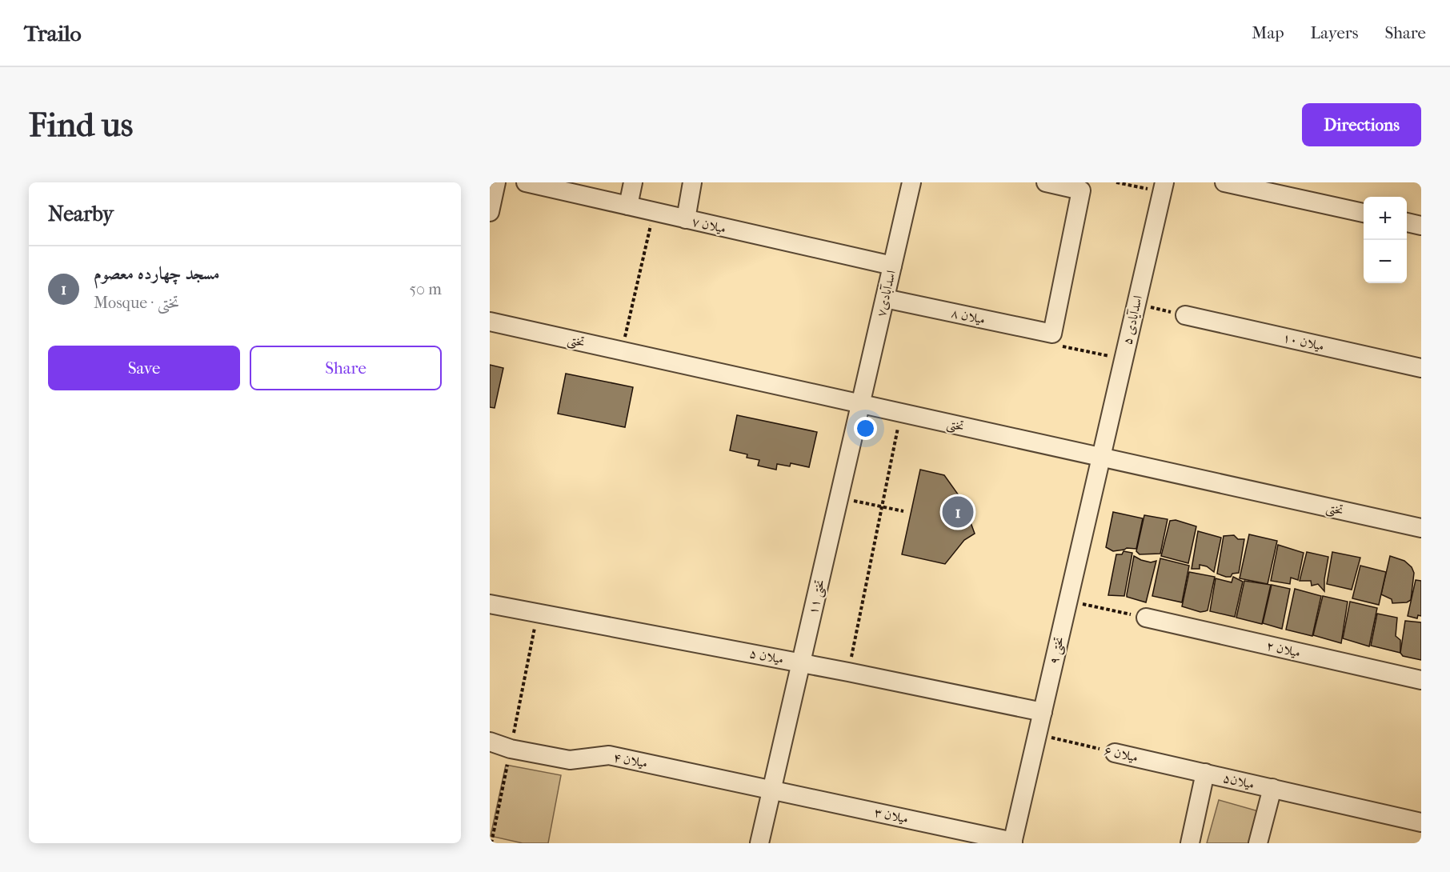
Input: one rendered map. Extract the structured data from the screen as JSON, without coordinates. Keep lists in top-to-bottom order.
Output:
{
  "streets": {
    "street": [
      "میلان ۷",
      "اسدآبادی۷",
      "میلان ۸",
      "اسدآیادی ۵",
      "تختی",
      "میلان ۱۰",
      "تختی ۱۱",
      "میلان ۲",
      "تختی ۹",
      "میلان ۵",
      "میلان ۶",
      "میلان ۴",
      "میلان۵",
      "میلان ۳"
    ]
  },
  "crossings": [
    ["میلان ۷", "اسدآبادی۷"],
    ["اسدآبادی۷", "میلان ۸"],
    ["اسدآبادی۷", "تختی"],
    ["اسدآبادی۷", "تختی ۱۱"],
    ["اسدآیادی ۵", "تختی"],
    ["اسدآیادی ۵", "تختی ۹"],
    ["تختی", "تختی ۱۱"],
    ["تختی", "تختی ۹"],
    ["تختی ۱۱", "میلان ۵"],
    ["تختی ۱۱", "میلان ۴"],
    ["تختی ۱۱", "میلان ۳"],
    ["تختی ۹", "میلان ۵"],
    ["تختی ۹", "میلان ۶"],
    ["تختی ۹", "میلان ۳"],
    ["میلان ۶", "میلان۵"],
    ["میلان ۴", "میلان ۳"]
  ],
  "page": {
    "header": "Trailo",
    "nav": ["Map", "Layers", "Share"],
    "buttons": [
      "Directions",
      ["Save", "Share"]
    ],
    "title": "Find us",
    "heading": "Nearby",
    "map_buttons": ["+", "−"],
    "list": [
      {
        "mark": "1",
        "name": "مسجد چهارده معصوم",
        "note": "Mosque · تختی",
        "value": "50 m"
      }
    ],
    "pins": "1"
  }
}
